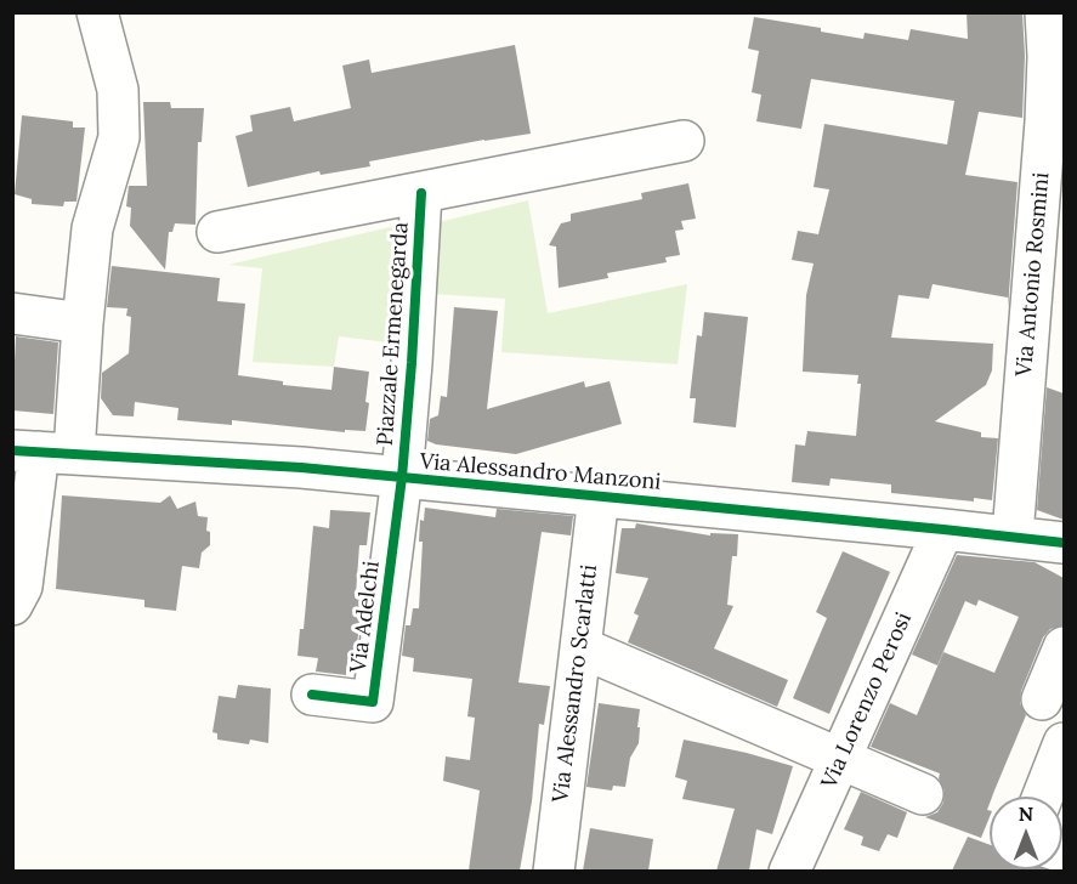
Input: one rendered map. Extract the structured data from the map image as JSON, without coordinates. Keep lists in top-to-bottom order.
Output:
{
  "streets": {
    "street": [
      "Via Antonio Rosmini",
      "Piazzale Ermenegarda",
      "Via Alessandro Manzoni",
      "Via Adelchi",
      "Via Alessandro Scarlatti",
      "Via Lorenzo Perosi"
    ]
  },
  "crossings": [
    ["Via Antonio Rosmini", "Via Alessandro Manzoni"],
    ["Piazzale Ermenegarda", "Via Alessandro Manzoni"],
    ["Piazzale Ermenegarda", "Via Adelchi"],
    ["Via Alessandro Manzoni", "Via Adelchi"],
    ["Via Alessandro Manzoni", "Via Alessandro Scarlatti"],
    ["Via Alessandro Manzoni", "Via Lorenzo Perosi"]
  ],
  "north": "top"
}
